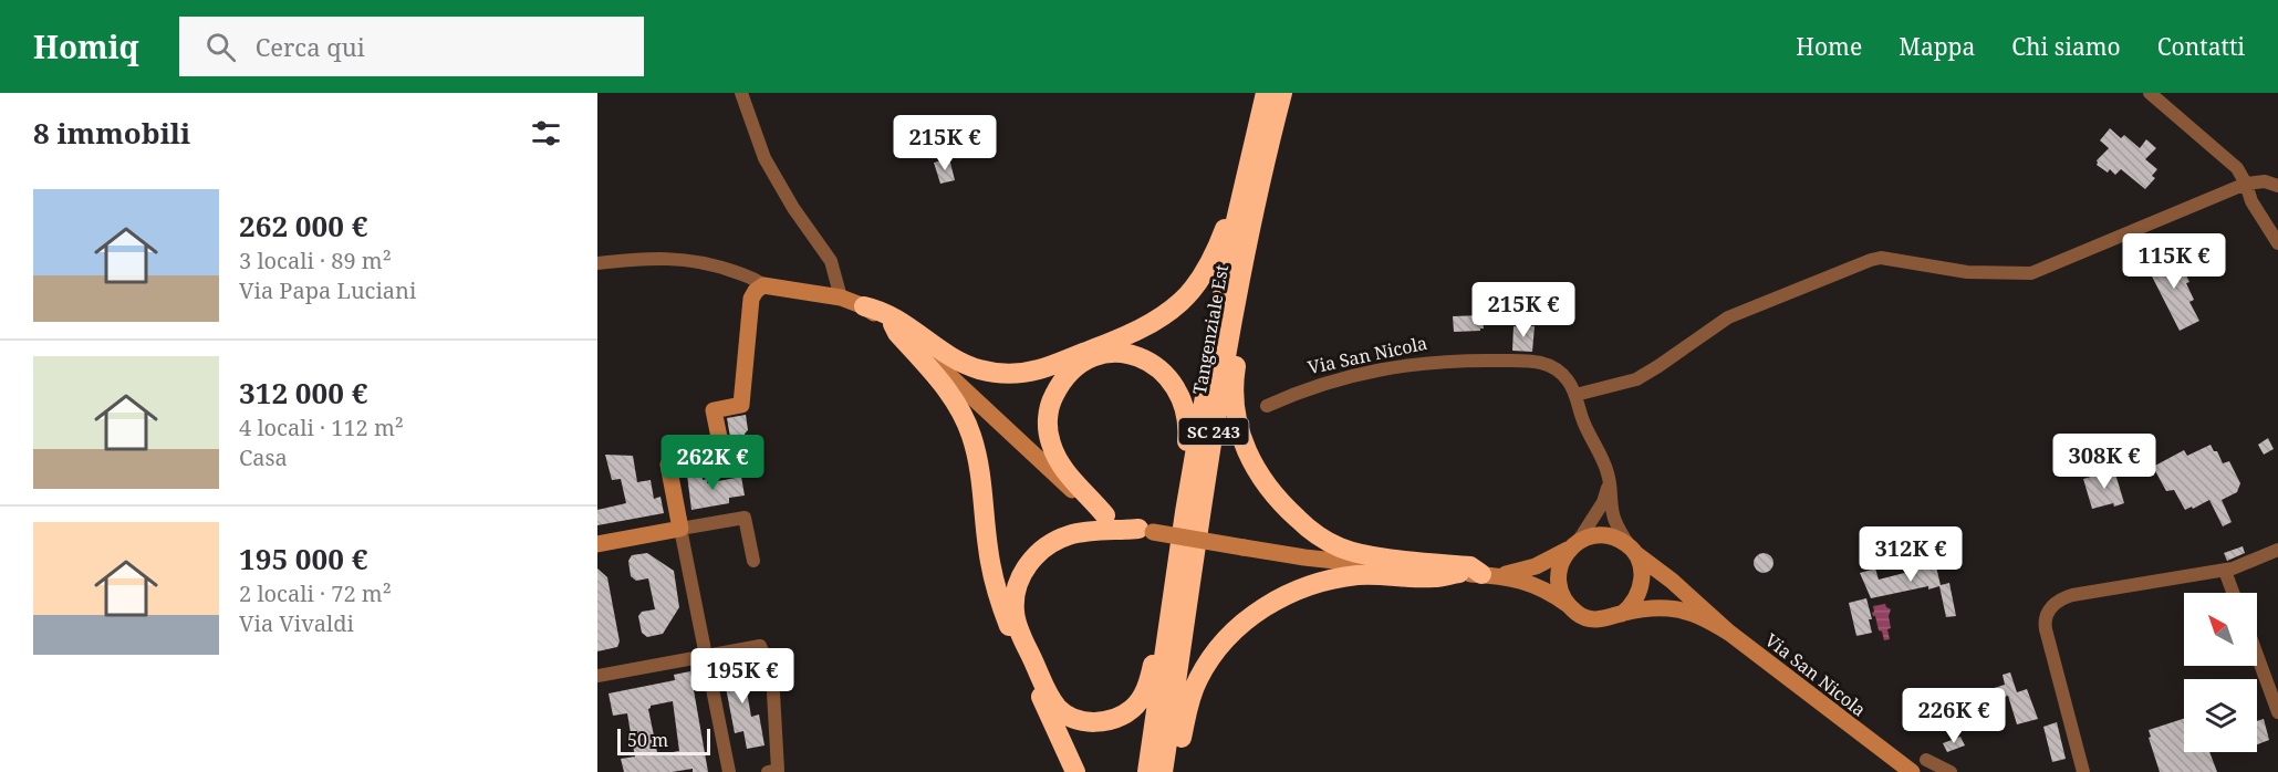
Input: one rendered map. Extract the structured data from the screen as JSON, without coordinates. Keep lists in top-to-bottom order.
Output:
{
  "streets": {
    "highway": ["Tangenziale Est", "SC 243"],
    "street": ["Via San Nicola"]
  },
  "scale_bar": "50 m",
  "north": "top left",
  "page": {
    "header": "Homiq",
    "search": "Cerca qui",
    "nav": [
      "Home",
      "Mappa",
      "Chi siamo",
      "Contatti"
    ],
    "heading": "8 immobili",
    "price": [
      "215K €",
      "115K €",
      "215K €",
      "308K €",
      "262K €",
      "312K €",
      "195K €",
      "226K €"
    ],
    "list": [
      {
        "name": "262 000 €",
        "note": "3 locali · 89 m² · Via Papa Luciani"
      },
      {
        "name": "312 000 €",
        "note": "4 locali · 112 m² · Casa"
      },
      {
        "name": "195 000 €",
        "note": "2 locali · 72 m² · Via Vivaldi"
      }
    ],
    "scale": "50 m"
  }
}
